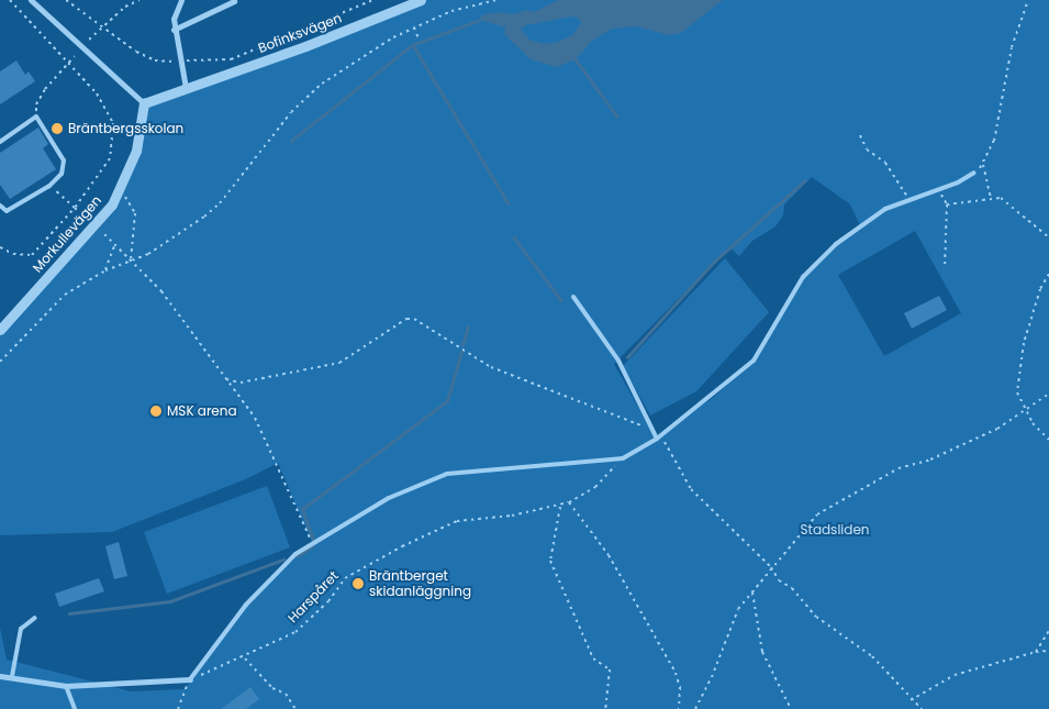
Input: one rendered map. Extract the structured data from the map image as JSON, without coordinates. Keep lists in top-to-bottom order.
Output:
{
  "streets": {
    "street": ["Bofinksvägen", "Morkullevägen"],
    "path": ["Harspåret"]
  },
  "crossings": [
    ["Bofinksvägen", "Morkullevägen"]
  ],
  "parks": ["Stadsliden"],
  "places": ["Bräntbergsskolan", "MSK arena", "Bräntberget skidanläggning"]
}
